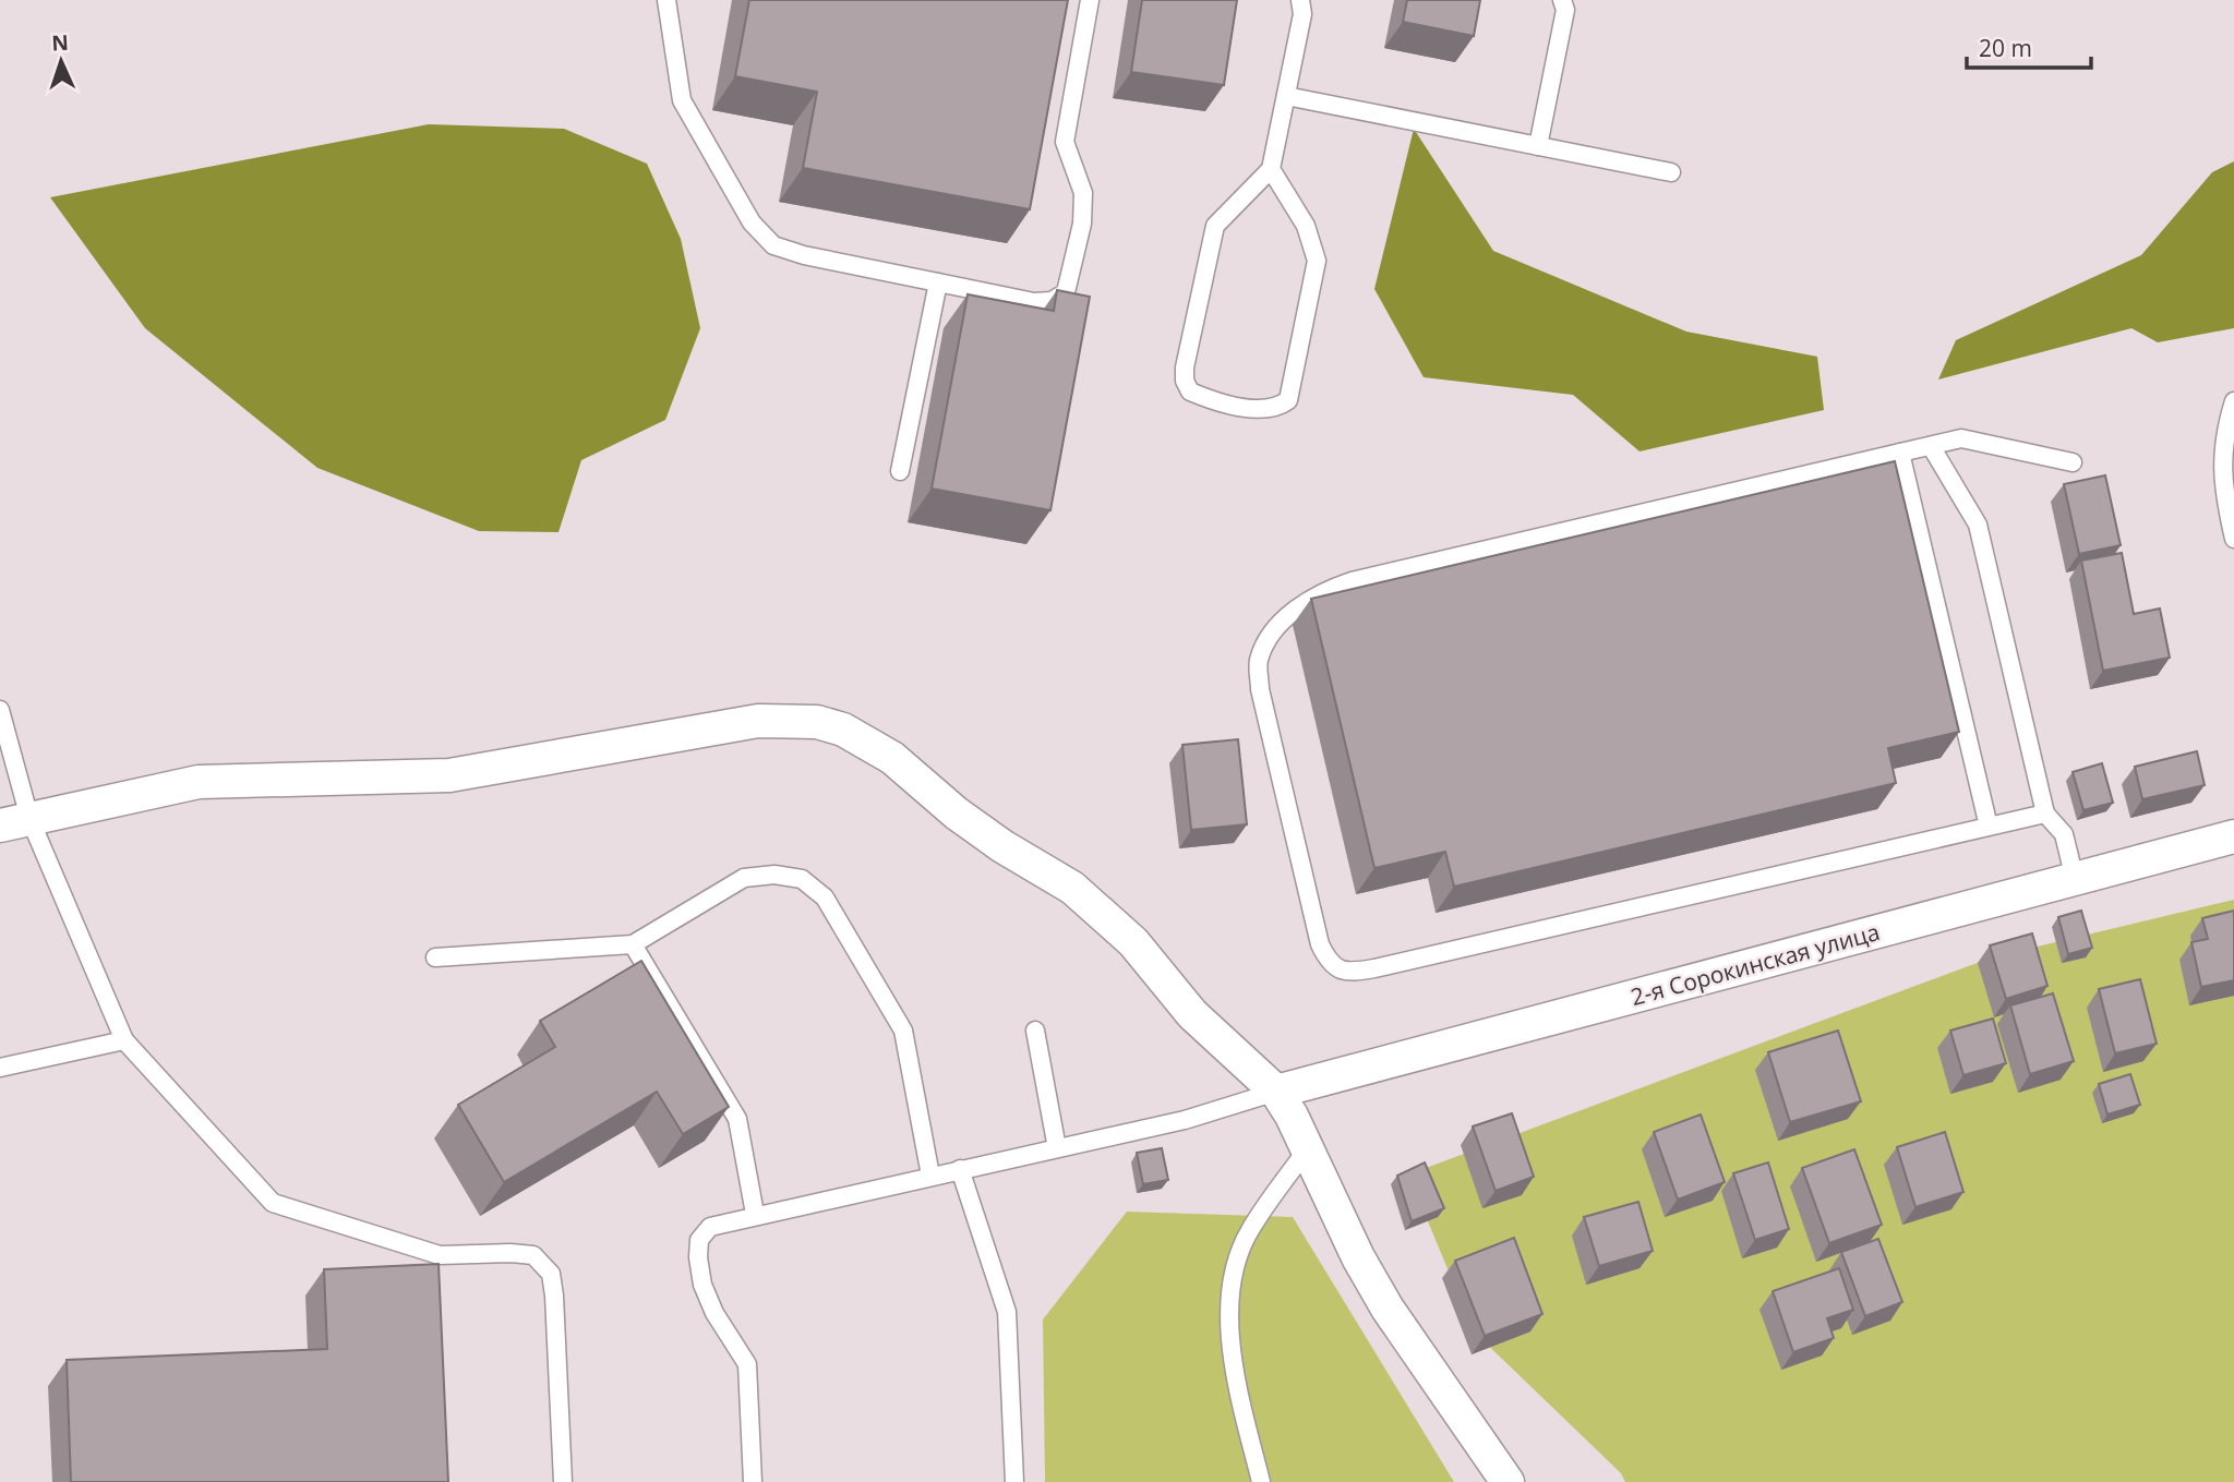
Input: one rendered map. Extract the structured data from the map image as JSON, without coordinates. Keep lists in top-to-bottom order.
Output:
{
  "streets": {
    "street": ["2-я Сорокинская улица"]
  },
  "scale_bar": "20 m",
  "north": "top"
}
